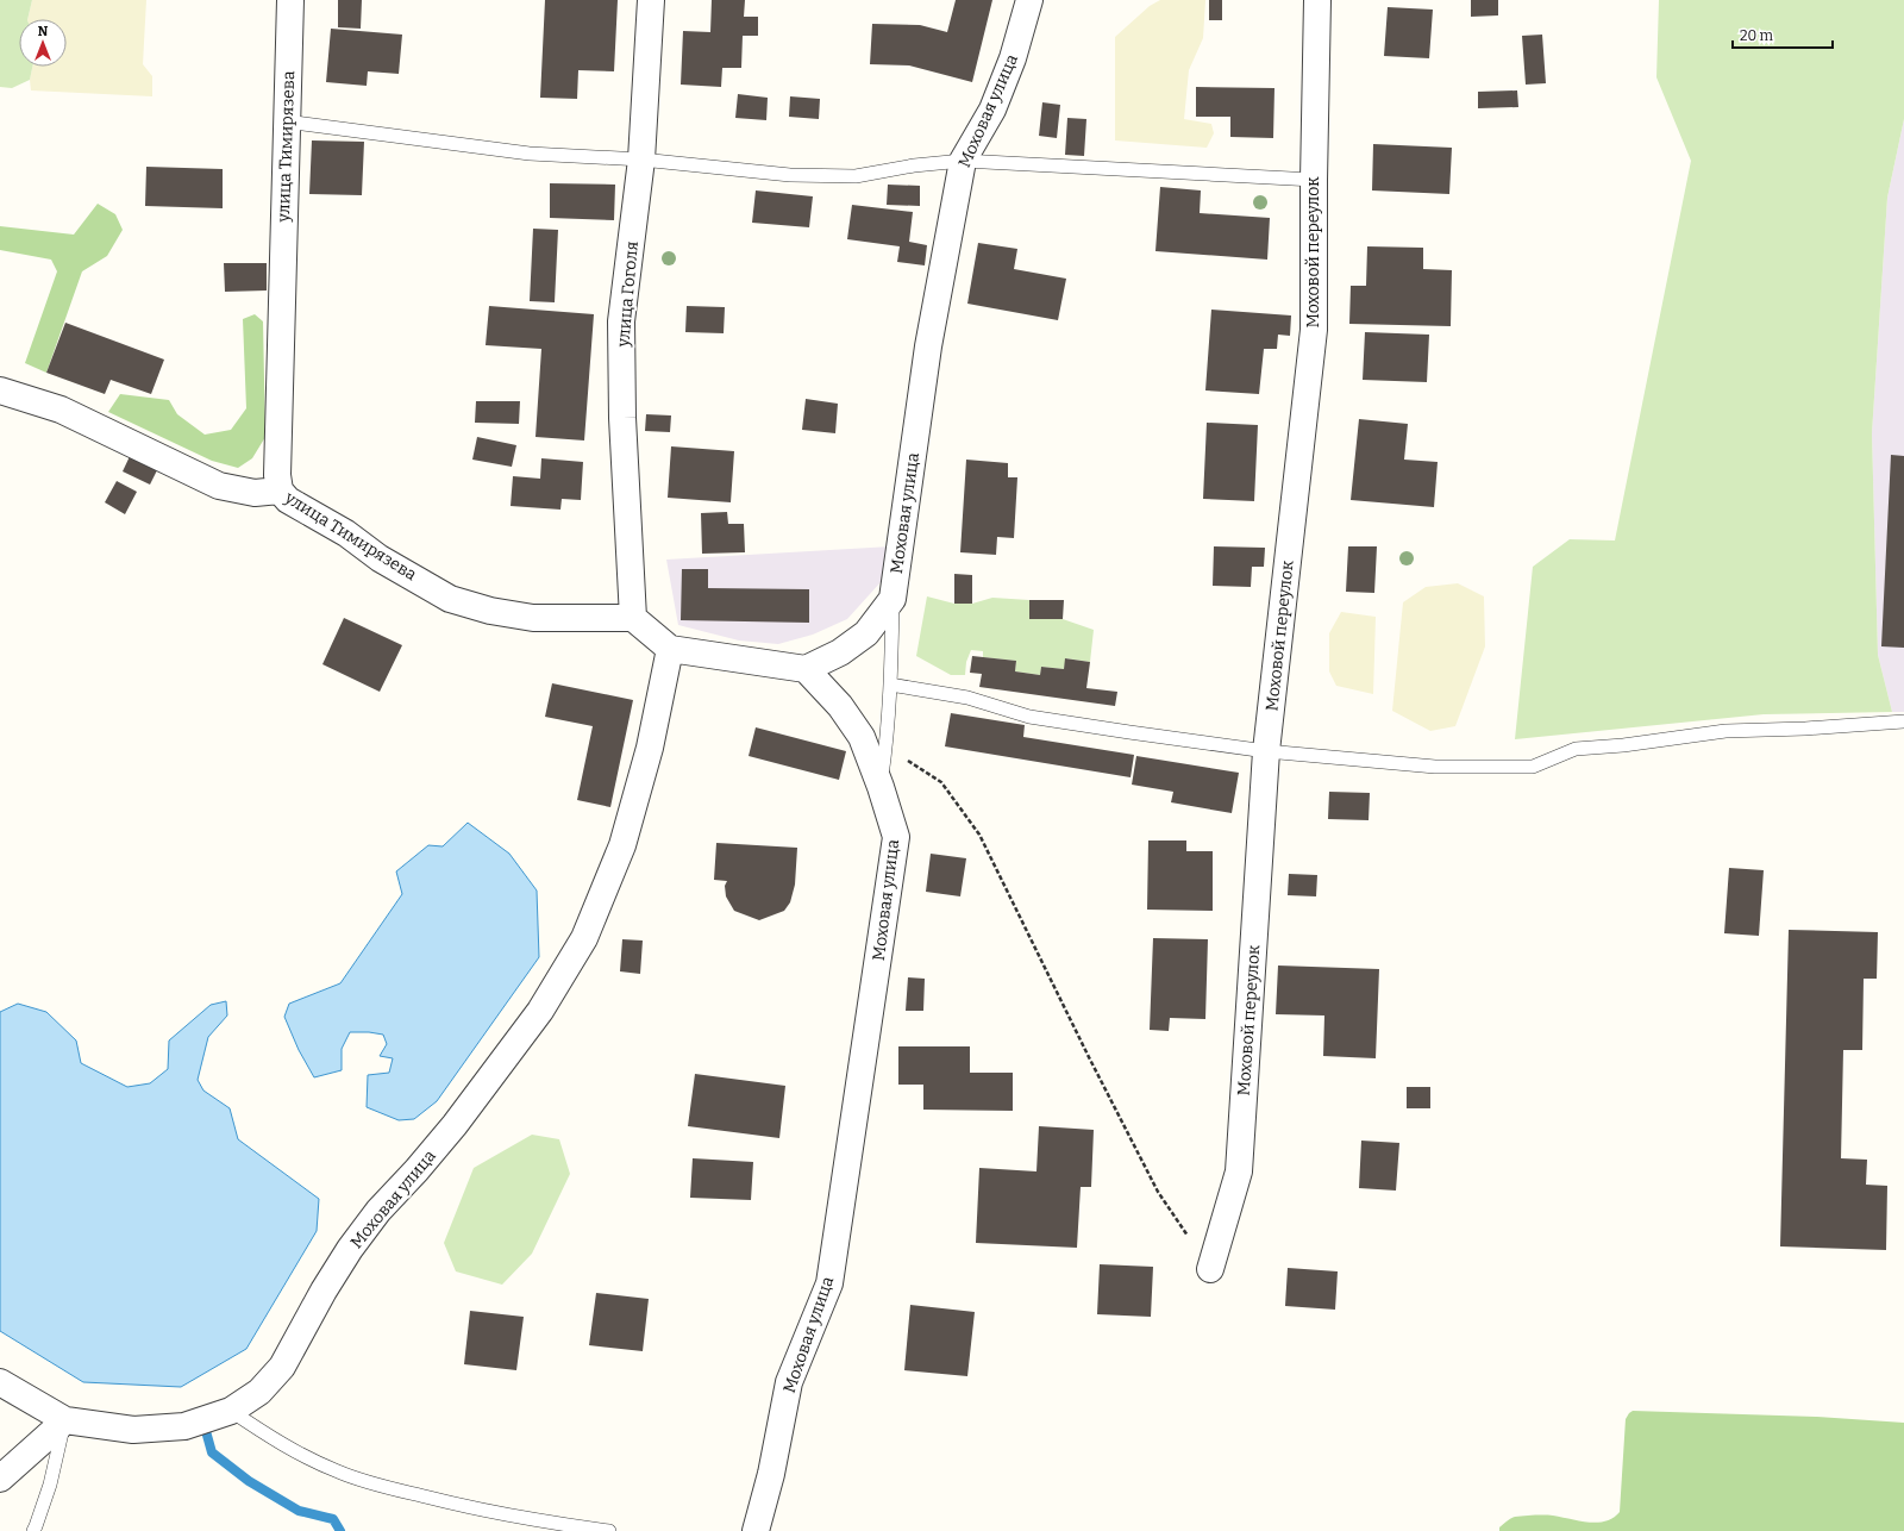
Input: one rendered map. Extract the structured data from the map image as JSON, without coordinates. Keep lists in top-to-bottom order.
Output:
{
  "streets": {
    "street": [
      "Моховая улица",
      "улица Тимирязева",
      "Моховой переулок",
      "улица Гоголя"
    ]
  },
  "crossings": [
    ["улица Тимирязева", "улица Гоголя"]
  ],
  "scale_bar": "20 m",
  "north": "top"
}
